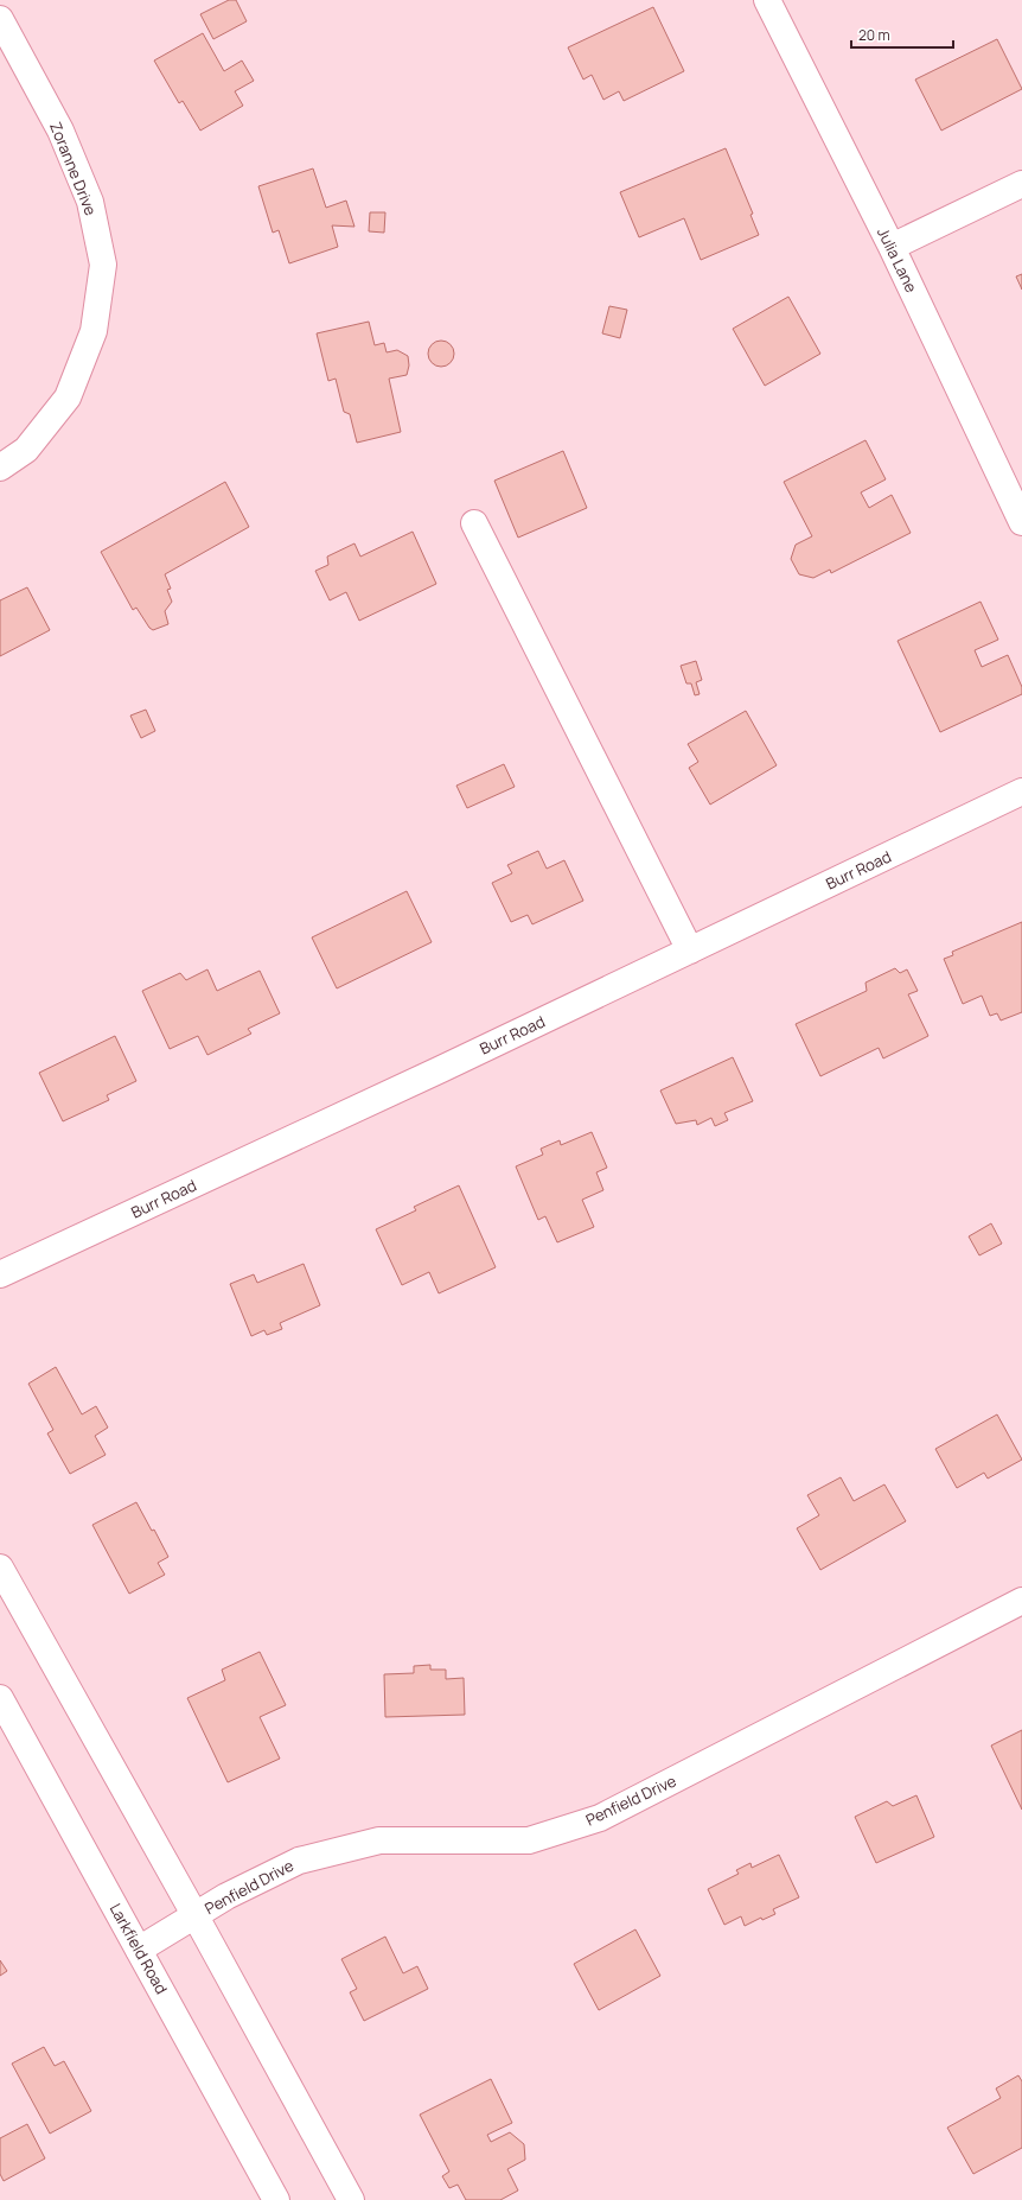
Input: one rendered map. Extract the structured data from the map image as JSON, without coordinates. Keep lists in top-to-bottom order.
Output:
{
  "streets": {
    "street": [
      "Zoranne Drive",
      "Julia Lane",
      "Burr Road",
      "Penfield Drive",
      "Larkfield Road"
    ]
  },
  "crossings": [
    ["Penfield Drive", "Larkfield Road"]
  ],
  "scale_bar": "20 m"
}
